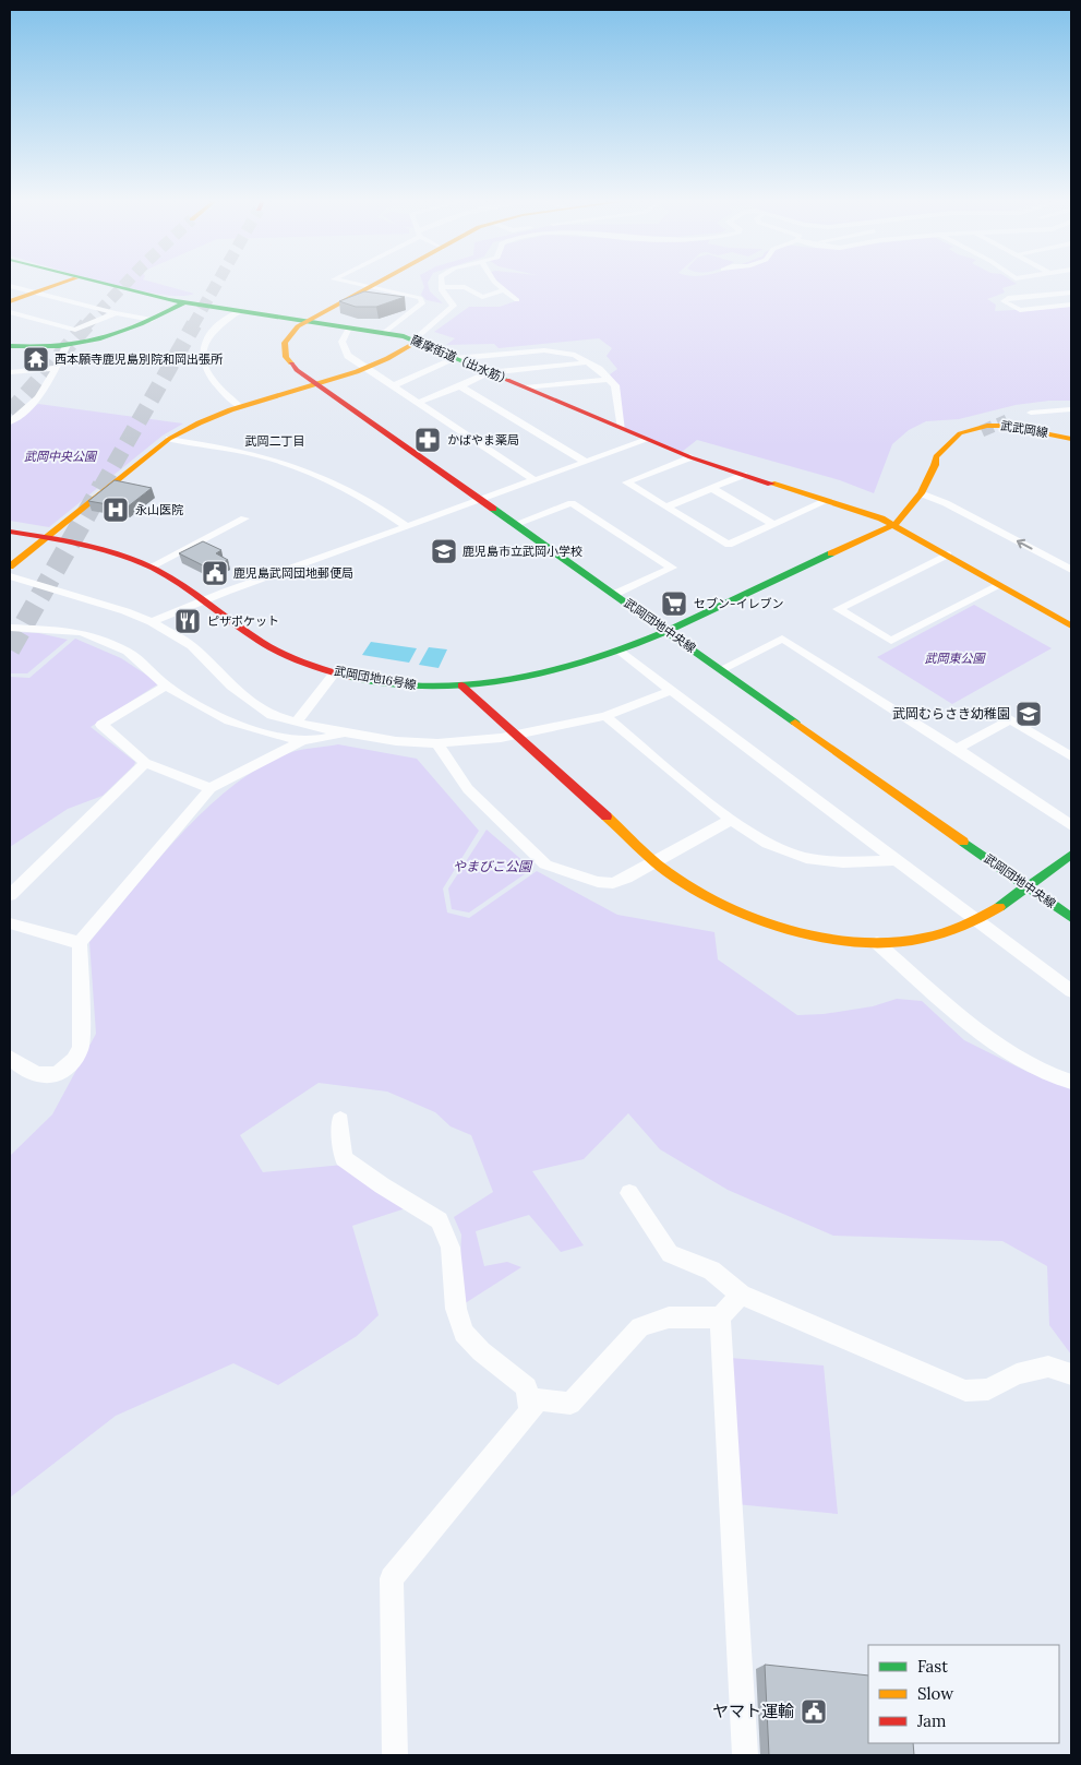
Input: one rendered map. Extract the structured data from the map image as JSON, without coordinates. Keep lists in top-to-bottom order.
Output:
{
  "streets": {
    "main road": [
      "薩摩街道（出水筋）",
      "武武岡線",
      "武岡団地中央線",
      "武岡団地16号線"
    ]
  },
  "crossings": [
    ["薩摩街道（出水筋）", "武武岡線"],
    ["薩摩街道（出水筋）", "武岡団地中央線"],
    ["薩摩街道（出水筋）", "武岡団地16号線"],
    ["武武岡線", "武岡団地16号線"],
    ["武岡団地中央線", "武岡団地16号線"]
  ],
  "districts": ["武岡二丁目"],
  "parks": ["武岡中央公園", "武岡東公園", "やまびこ公園"],
  "places": {
    "temple": ["西本願寺鹿児島別院和岡出張所"],
    "pharmacy": ["かばやま薬局"],
    "hospital": ["永山医院"],
    "school or university": ["鹿児島市立武岡小学校", "武岡むらさき幼稚園"],
    "public building": ["鹿児島武岡団地郵便局", "ヤマト運輸"],
    "supermarket": ["セブン-イレブン"],
    "restaurant": ["ピザポケット"]
  },
  "legend": ["Fast", "Slow", "Jam"]
}
